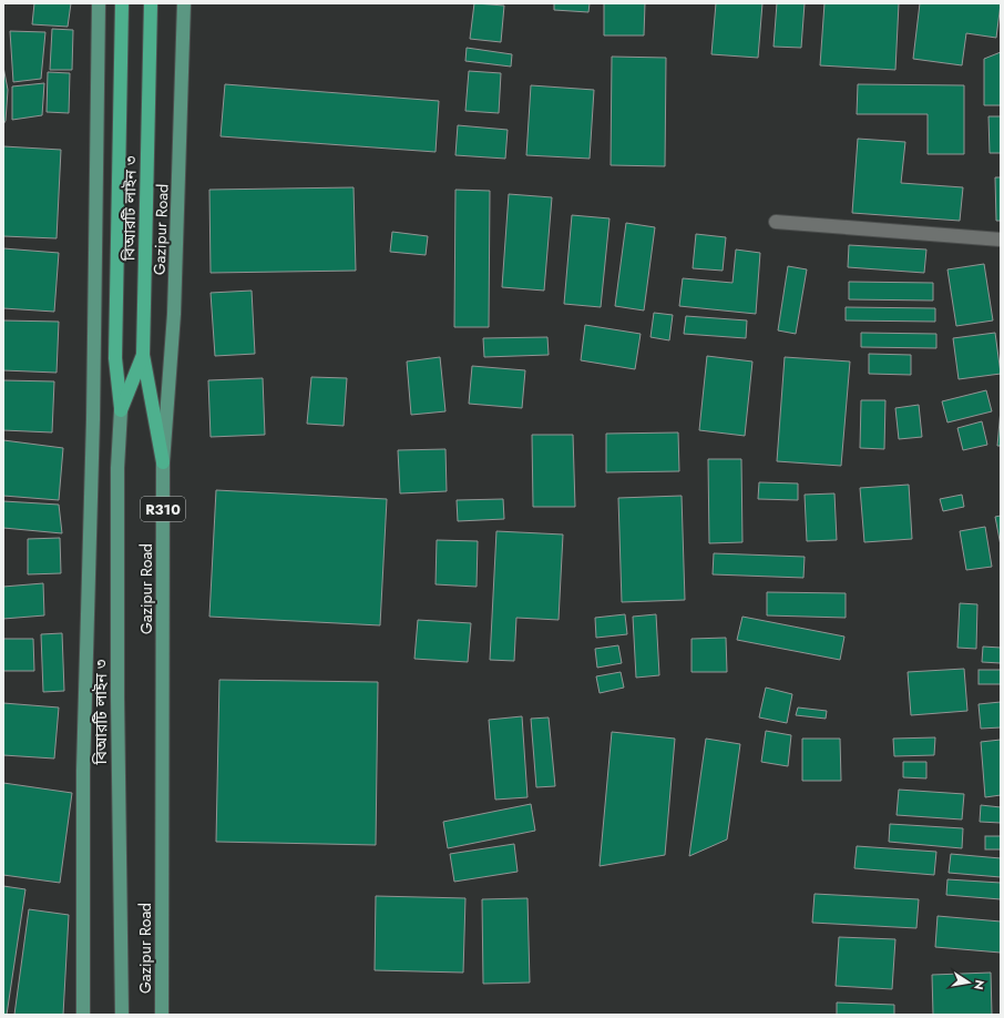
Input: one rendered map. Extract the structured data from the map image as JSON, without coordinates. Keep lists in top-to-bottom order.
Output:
{
  "streets": {
    "highway": ["বিআরটি লাইন ৩"],
    "main road": ["Gazipur Road", "R310"]
  },
  "north": "right"
}
